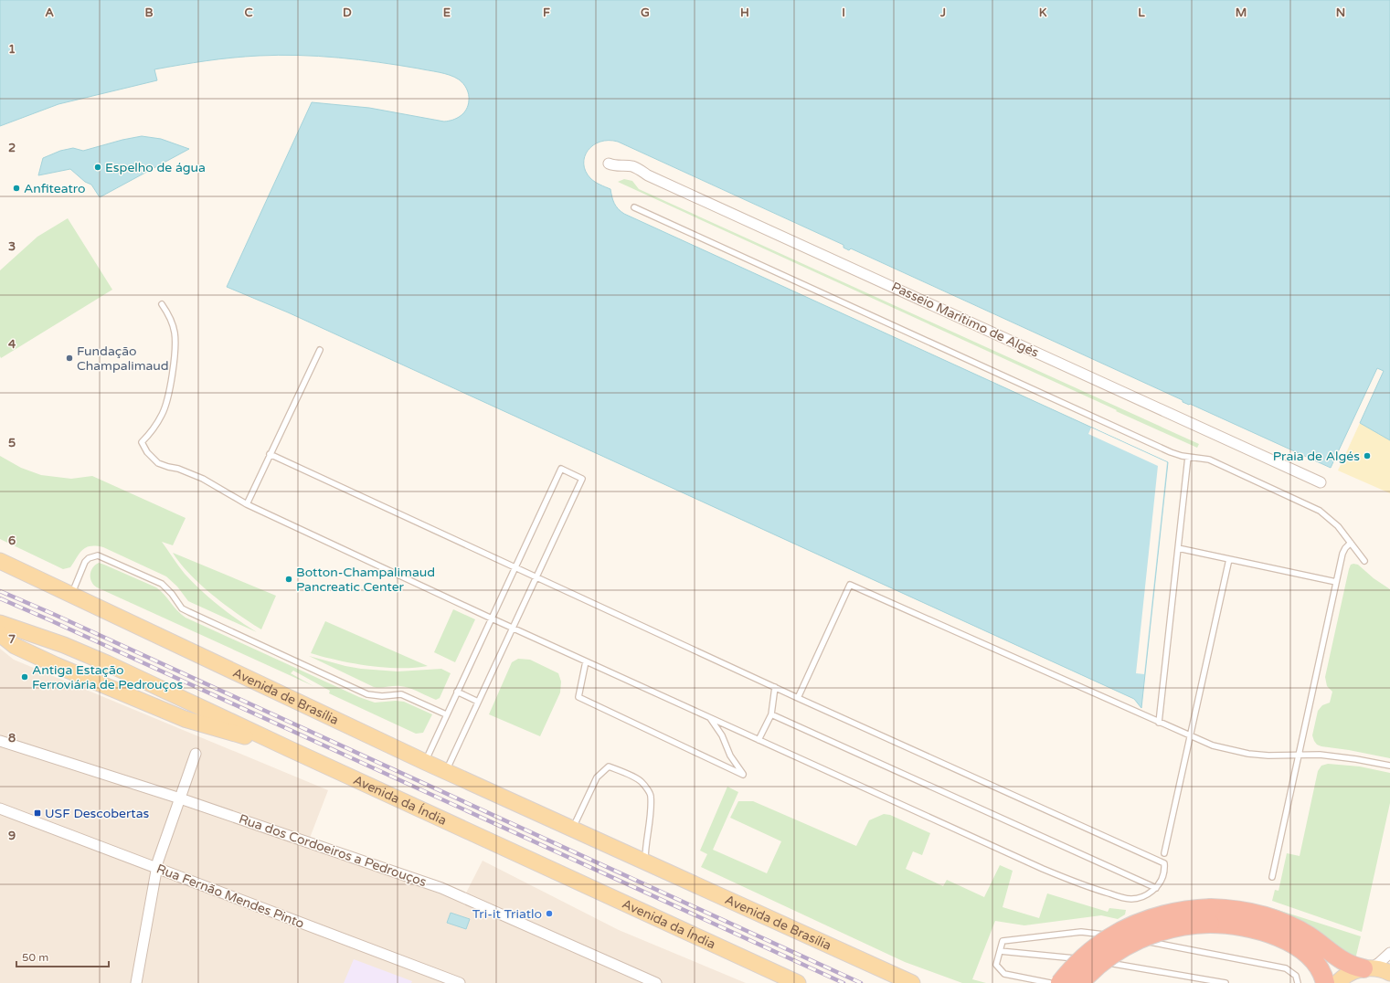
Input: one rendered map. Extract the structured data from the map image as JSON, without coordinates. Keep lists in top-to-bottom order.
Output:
{
  "streets": {
    "main road": ["Avenida de Brasília", "Avenida da Índia"],
    "street": ["Passeio Marítimo de Algés", "Rua dos Cordoeiros a Pedrouços", "Rua Fernão Mendes Pinto"]
  },
  "places": {
    "other": [
      "Espelho de água",
      "Anfiteatro",
      "Fundação Champalimaud",
      "Praia de Algés",
      "Botton-Champalimaud Pancreatic Center",
      "Antiga Estação Ferroviária de Pedrouços",
      "Tri-it Triatlo"
    ],
    "transit": ["USF Descobertas"]
  },
  "scale_bar": "50 m",
  "grid": {
    "columns": [
      "A",
      "B",
      "C",
      "D",
      "E",
      "F",
      "G",
      "H",
      "I",
      "J",
      "K",
      "L",
      "M",
      "N"
    ],
    "rows": [
      "1",
      "2",
      "3",
      "4",
      "5",
      "6",
      "7",
      "8",
      "9"
    ]
  }
}
